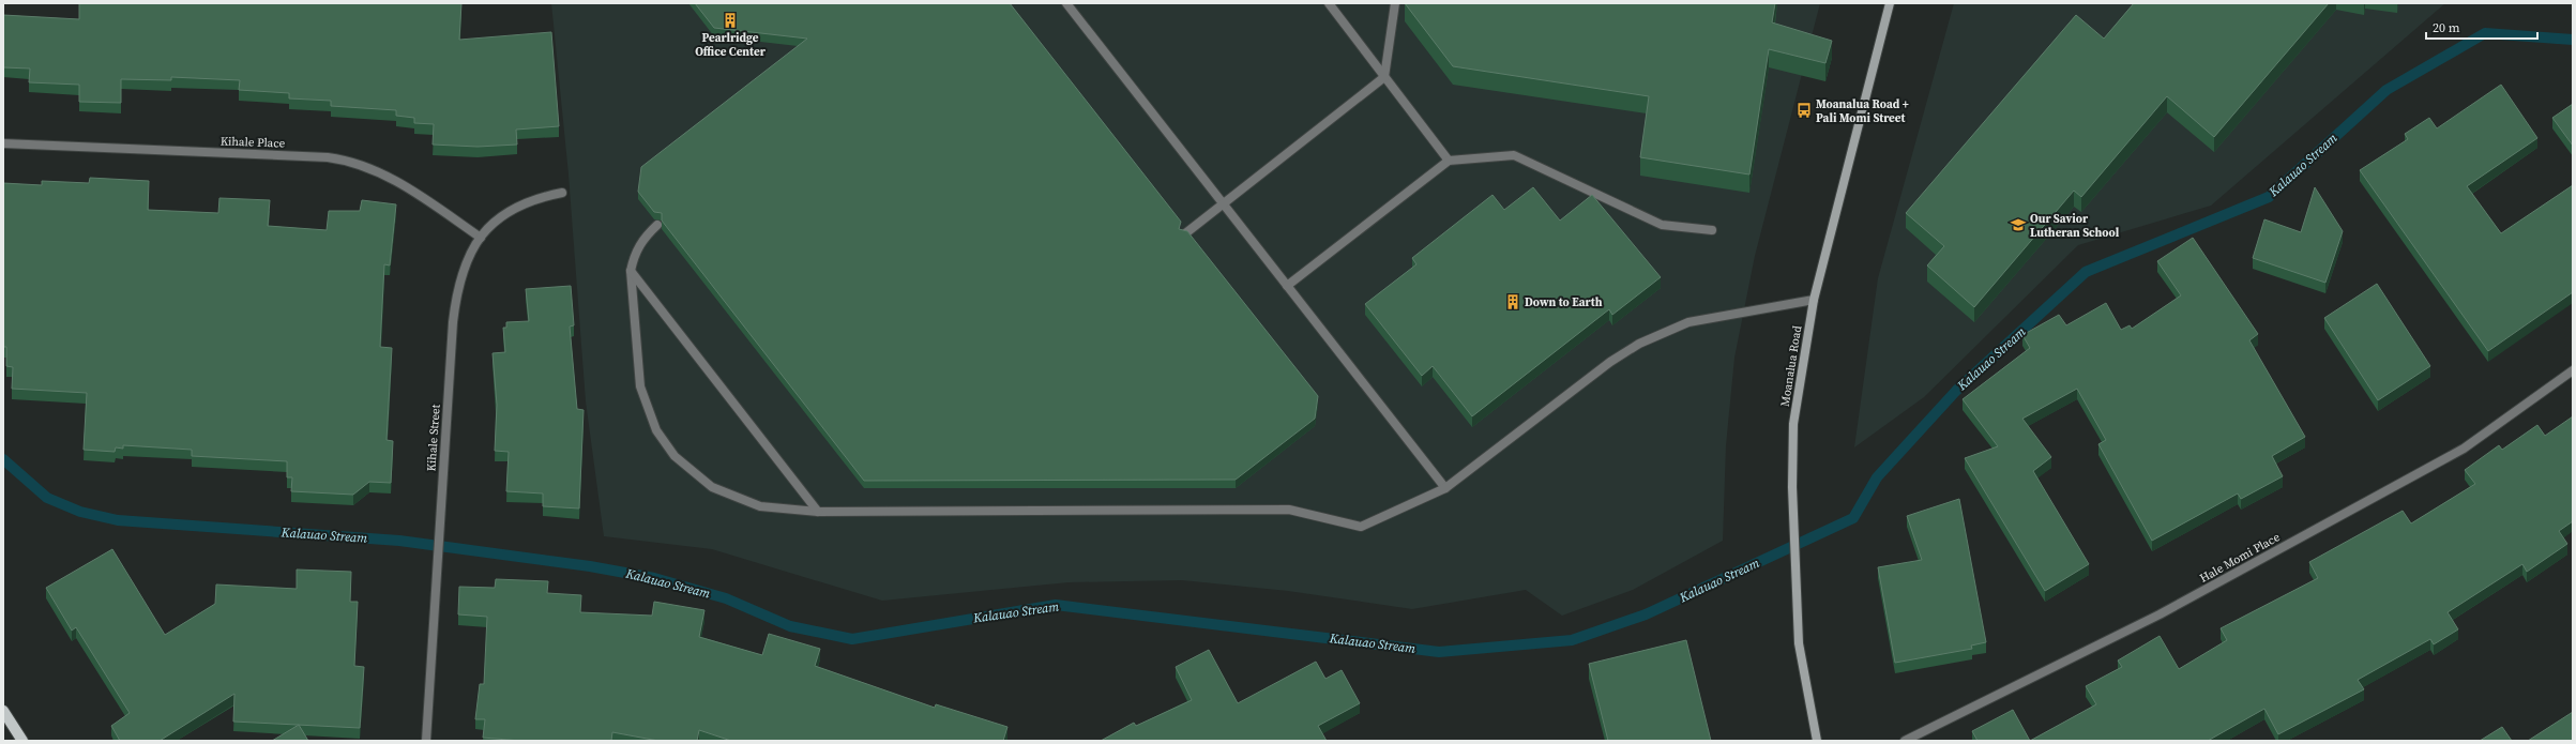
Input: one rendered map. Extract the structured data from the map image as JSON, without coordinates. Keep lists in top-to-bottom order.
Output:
{
  "streets": {
    "main road": ["Moanalua Road"],
    "street": ["Kihale Place", "Kihale Street", "Hale Momi Place"]
  },
  "crossings": [
    ["Kihale Place", "Kihale Street"]
  ],
  "water": ["Kalauao Stream"],
  "places": {
    "building": ["Pearlridge Office Center", "Down to Earth"],
    "bus stop": ["Moanalua Road + Pali Momi Street"],
    "school or university": ["Our Savior Lutheran School"]
  },
  "scale_bar": "20 m"
}
